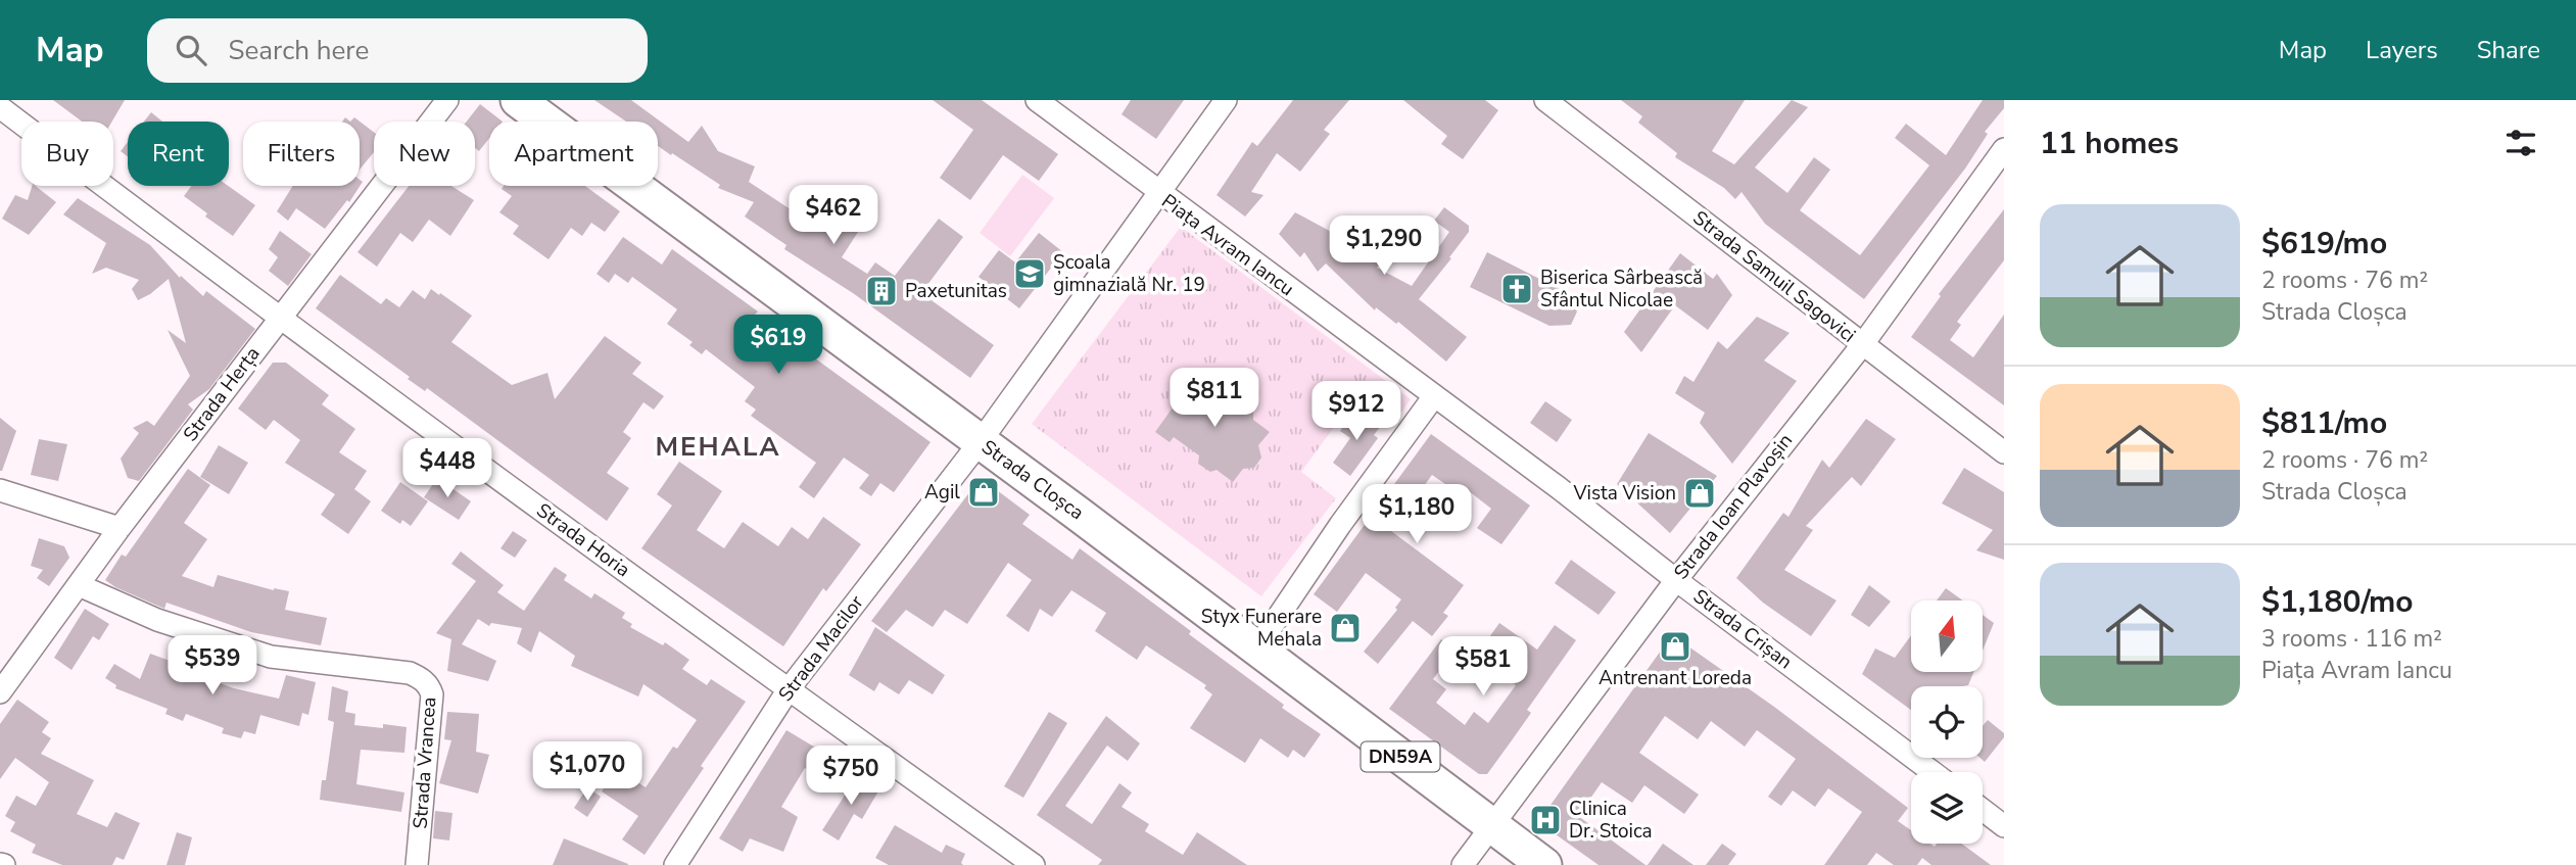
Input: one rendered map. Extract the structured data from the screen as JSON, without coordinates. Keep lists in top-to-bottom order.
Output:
{
  "streets": {
    "main road": ["Strada Cloșca", "DN59A"],
    "street": [
      "Piața Avram Iancu",
      "Strada Samuil Sagovici",
      "Strada Herța",
      "Strada Ioan Plavoșin",
      "Strada Horia",
      "Strada Crișan",
      "Strada Macilor",
      "Strada Vrancea"
    ]
  },
  "crossings": [
    ["Piața Avram Iancu", "Strada Cloșca"],
    ["Piața Avram Iancu", "Strada Crișan"],
    ["Piața Avram Iancu", "Strada Macilor"],
    ["Strada Samuil Sagovici", "Strada Ioan Plavoșin"],
    ["Strada Herța", "Strada Horia"],
    ["Strada Herța", "Strada Vrancea"],
    ["Strada Cloșca", "Strada Ioan Plavoșin"],
    ["Strada Cloșca", "Strada Macilor"],
    ["Strada Ioan Plavoșin", "Strada Crișan"],
    ["Strada Horia", "Strada Macilor"]
  ],
  "districts": ["MEHALA"],
  "places": {
    "school or university": ["Școala gimnazială Nr. 19"],
    "church": ["Biserica Sârbească Sfântul Nicolae"],
    "building": ["Paxetunitas"],
    "shop": [
      "Agil",
      "Vista Vision",
      "Styx Funerare Mehala",
      "Antrenant Loreda"
    ],
    "hospital": ["Clinica Dr. Stoica"]
  },
  "north": "top",
  "page": {
    "header": "Map",
    "search": "Search here",
    "nav": ["Map", "Layers", "Share"],
    "heading": "11 homes",
    "chip": [
      "Buy",
      "Rent",
      "Filters",
      "New",
      "Apartment"
    ],
    "price": [
      "$462",
      "$1,290",
      "$619",
      "$811",
      "$912",
      "$448",
      "$1,180",
      "$539",
      "$581",
      "$1,070",
      "$750"
    ],
    "list": [
      {
        "name": "$619/mo",
        "note": "2 rooms · 76 m² · Strada Cloșca"
      },
      {
        "name": "$811/mo",
        "note": "2 rooms · 76 m² · Strada Cloșca"
      },
      {
        "name": "$1,180/mo",
        "note": "3 rooms · 116 m² · Piața Avram Iancu"
      }
    ]
  }
}
